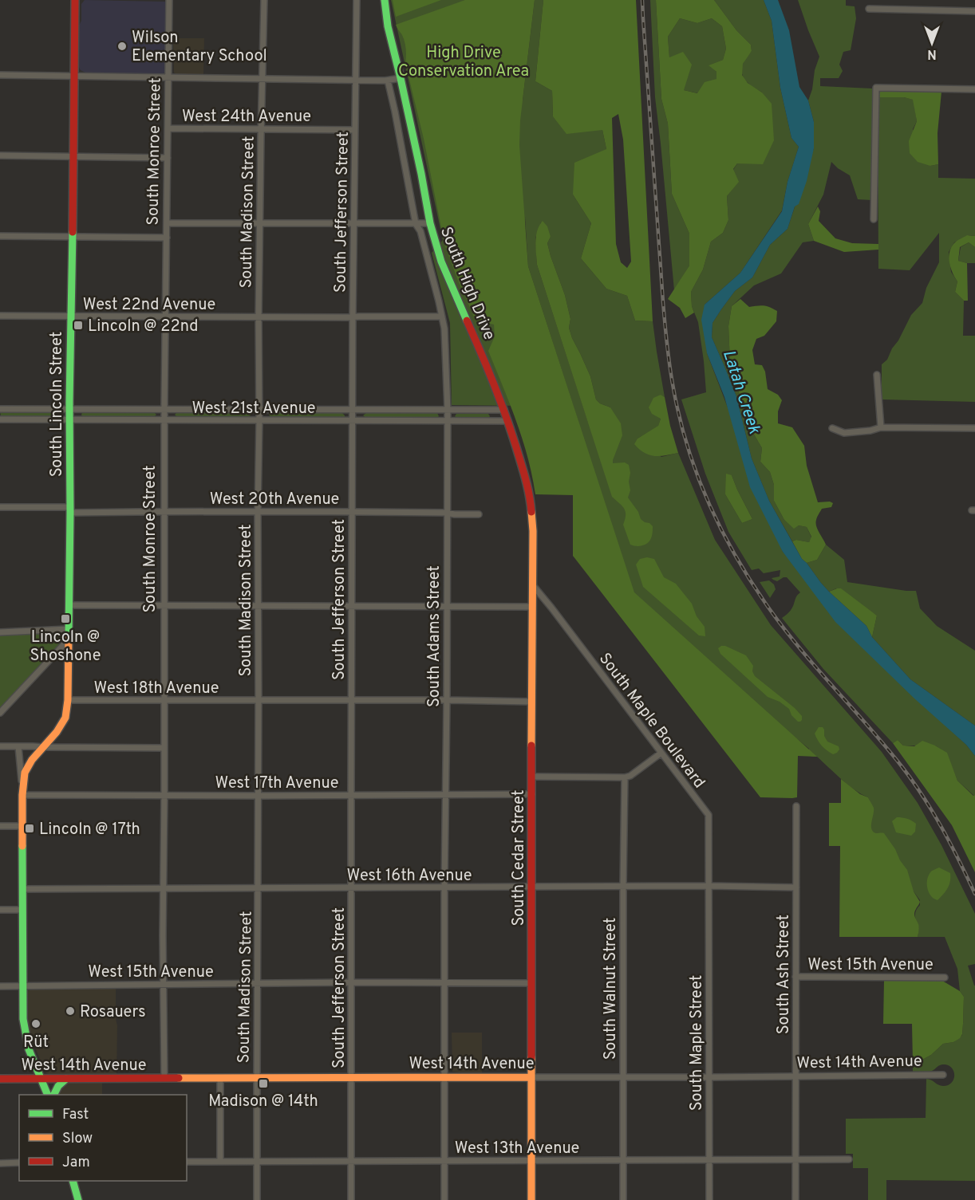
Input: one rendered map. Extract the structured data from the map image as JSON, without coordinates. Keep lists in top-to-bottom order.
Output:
{
  "streets": {
    "street": [
      "West 24th Avenue",
      "South Monroe Street",
      "South Madison Street",
      "South Jefferson Street",
      "South High Drive",
      "West 22nd Avenue",
      "South Lincoln Street",
      "West 21st Avenue",
      "West 20th Avenue",
      "South Adams Street",
      "West 18th Avenue",
      "South Maple Boulevard",
      "West 17th Avenue",
      "South Cedar Street",
      "West 16th Avenue",
      "West 15th Avenue",
      "South Ash Street",
      "South Walnut Street",
      "South Maple Street",
      "West 14th Avenue",
      "West 13th Avenue"
    ]
  },
  "crossings": [
    ["West 24th Avenue", "South Monroe Street"],
    ["West 24th Avenue", "South Madison Street"],
    ["West 24th Avenue", "South Jefferson Street"],
    ["South Monroe Street", "West 22nd Avenue"],
    ["South Monroe Street", "West 21st Avenue"],
    ["South Monroe Street", "West 20th Avenue"],
    ["South Monroe Street", "West 18th Avenue"],
    ["South Monroe Street", "West 17th Avenue"],
    ["South Monroe Street", "West 16th Avenue"],
    ["South Monroe Street", "West 15th Avenue"],
    ["South Monroe Street", "West 14th Avenue"],
    ["South Madison Street", "West 22nd Avenue"],
    ["South Madison Street", "West 21st Avenue"],
    ["South Madison Street", "West 20th Avenue"],
    ["South Madison Street", "West 18th Avenue"],
    ["South Madison Street", "West 17th Avenue"],
    ["South Madison Street", "West 16th Avenue"],
    ["South Madison Street", "West 15th Avenue"],
    ["South Madison Street", "West 14th Avenue"],
    ["South Madison Street", "West 13th Avenue"],
    ["South Jefferson Street", "West 22nd Avenue"],
    ["South Jefferson Street", "West 21st Avenue"],
    ["South Jefferson Street", "West 20th Avenue"],
    ["South Jefferson Street", "West 18th Avenue"],
    ["South Jefferson Street", "West 17th Avenue"],
    ["South Jefferson Street", "West 16th Avenue"],
    ["South Jefferson Street", "West 15th Avenue"],
    ["South Jefferson Street", "West 14th Avenue"],
    ["South Jefferson Street", "West 13th Avenue"],
    ["South High Drive", "West 21st Avenue"],
    ["South High Drive", "South Cedar Street"],
    ["West 22nd Avenue", "South Lincoln Street"],
    ["West 22nd Avenue", "South Adams Street"],
    ["South Lincoln Street", "West 21st Avenue"],
    ["South Lincoln Street", "West 20th Avenue"],
    ["South Lincoln Street", "West 18th Avenue"],
    ["South Lincoln Street", "West 17th Avenue"],
    ["South Lincoln Street", "West 16th Avenue"],
    ["South Lincoln Street", "West 15th Avenue"],
    ["South Lincoln Street", "West 14th Avenue"],
    ["West 21st Avenue", "South Adams Street"],
    ["West 20th Avenue", "South Adams Street"],
    ["South Adams Street", "West 18th Avenue"],
    ["South Adams Street", "West 17th Avenue"],
    ["South Adams Street", "West 16th Avenue"],
    ["South Adams Street", "West 15th Avenue"],
    ["South Adams Street", "West 14th Avenue"],
    ["South Adams Street", "West 13th Avenue"],
    ["West 18th Avenue", "South Cedar Street"],
    ["South Maple Boulevard", "South Cedar Street"],
    ["South Maple Boulevard", "West 16th Avenue"],
    ["South Maple Boulevard", "South Maple Street"],
    ["West 17th Avenue", "South Cedar Street"],
    ["South Cedar Street", "West 16th Avenue"],
    ["South Cedar Street", "West 15th Avenue"],
    ["South Cedar Street", "West 14th Avenue"],
    ["South Cedar Street", "West 13th Avenue"],
    ["West 16th Avenue", "South Ash Street"],
    ["West 16th Avenue", "South Walnut Street"],
    ["West 16th Avenue", "South Maple Street"],
    ["West 15th Avenue", "South Ash Street"],
    ["South Ash Street", "West 14th Avenue"],
    ["South Ash Street", "West 13th Avenue"],
    ["South Walnut Street", "West 14th Avenue"],
    ["South Walnut Street", "West 13th Avenue"],
    ["South Maple Street", "West 14th Avenue"],
    ["South Maple Street", "West 13th Avenue"]
  ],
  "water": ["Latah Creek"],
  "parks": ["High Drive Conservation Area"],
  "places": {
    "other": ["Wilson Elementary School", "Rosauers", "Rüt"],
    "transit": [
      "Lincoln @ 22nd",
      "Lincoln @ Shoshone",
      "Lincoln @ 17th",
      "Madison @ 14th"
    ]
  },
  "legend": ["Fast", "Slow", "Jam"],
  "north": "bottom"
}
